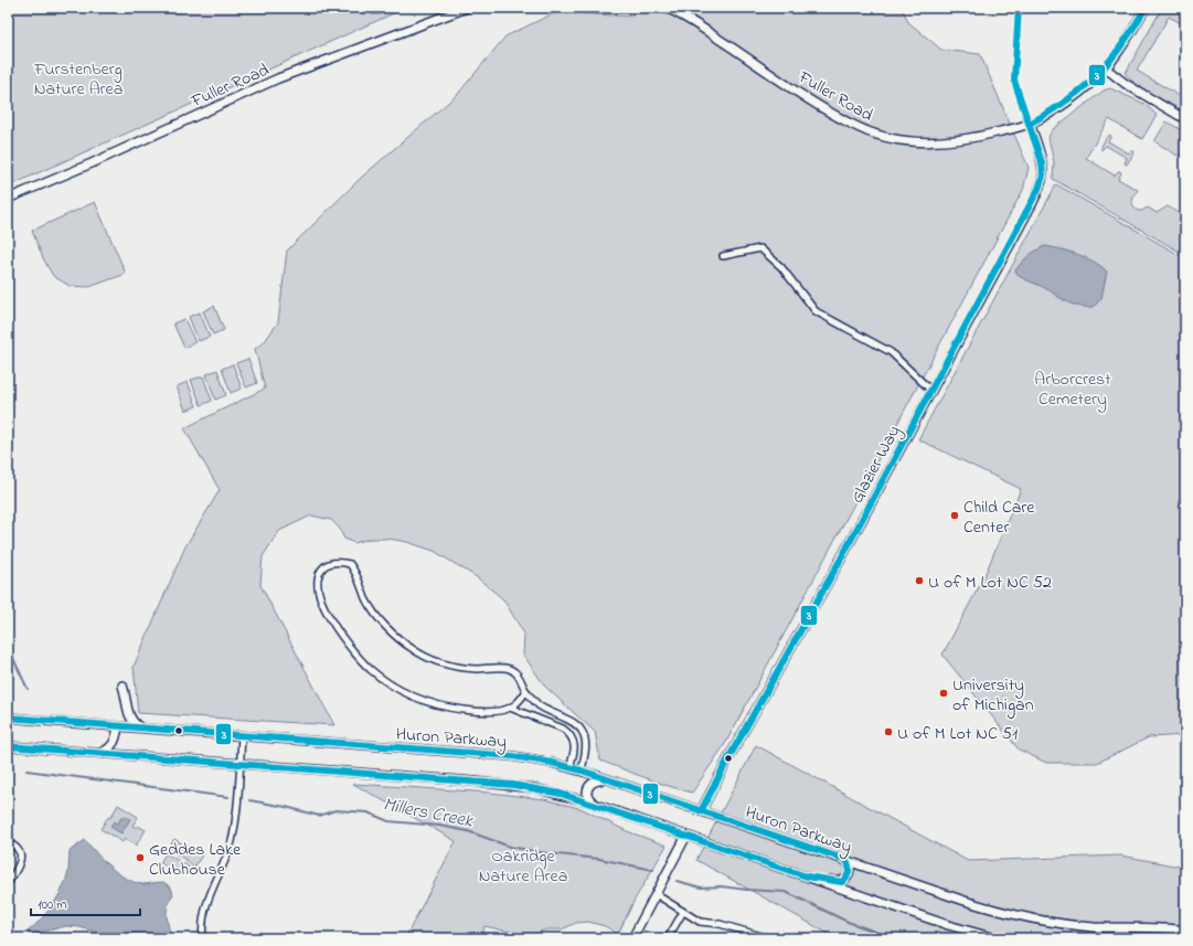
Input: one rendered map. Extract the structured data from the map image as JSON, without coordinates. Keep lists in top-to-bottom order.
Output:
{
  "streets": {
    "main road": ["Fuller Road", "Glazier Way", "Huron Parkway"]
  },
  "crossings": [
    ["Fuller Road", "Glazier Way"],
    ["Glazier Way", "Huron Parkway"]
  ],
  "water": ["Millers Creek"],
  "parks": ["Furstenberg Nature Area", "Arborcrest Cemetery", "Oakridge Nature Area"],
  "places": [
    "Child Care Center",
    "U of M Lot NC 52",
    "University of Michigan",
    "U of M Lot NC 51",
    "Geddes Lake Clubhouse"
  ],
  "lines": ["transit line 3"],
  "scale_bar": "100 m"
}
